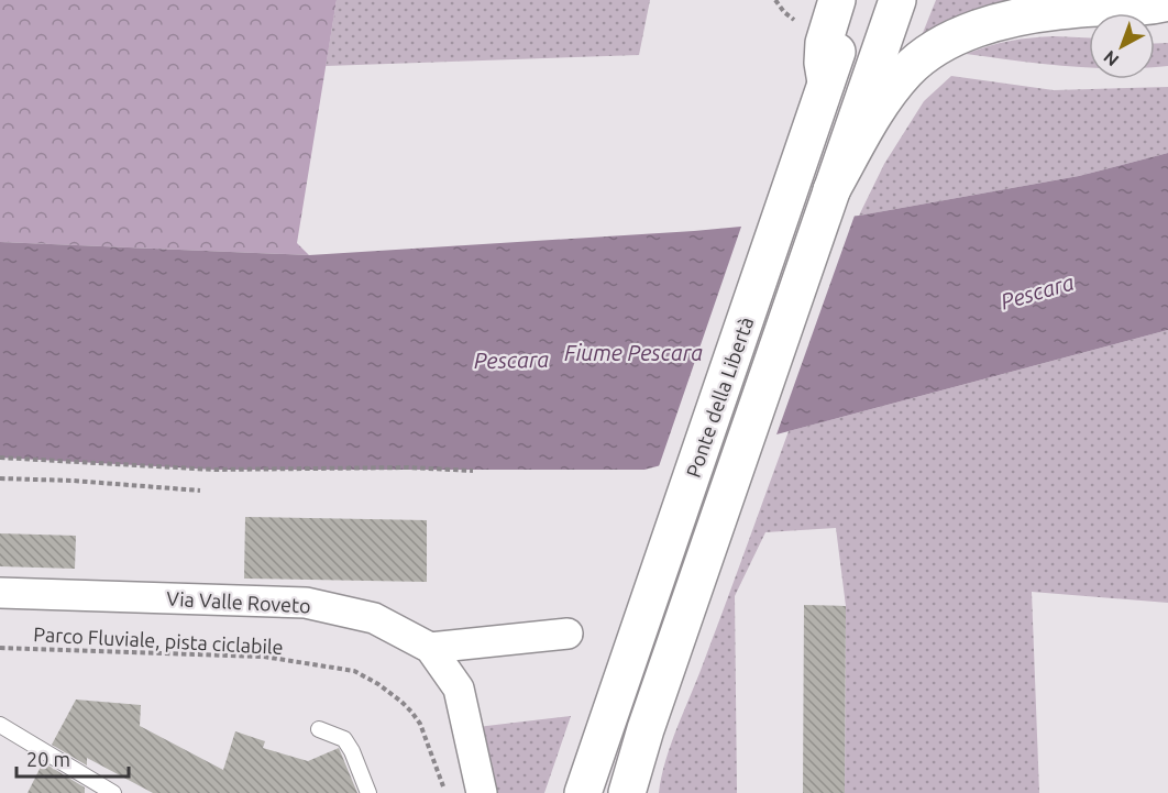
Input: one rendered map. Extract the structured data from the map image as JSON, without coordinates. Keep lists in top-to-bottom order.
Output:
{
  "streets": {
    "main road": ["Ponte della Libertà"],
    "street": ["Via Valle Roveto"],
    "path": ["Parco Fluviale, pista ciclabile"]
  },
  "water": ["Pescara", "Fiume Pescara"],
  "scale_bar": "20 m",
  "north": "bottom left"
}
